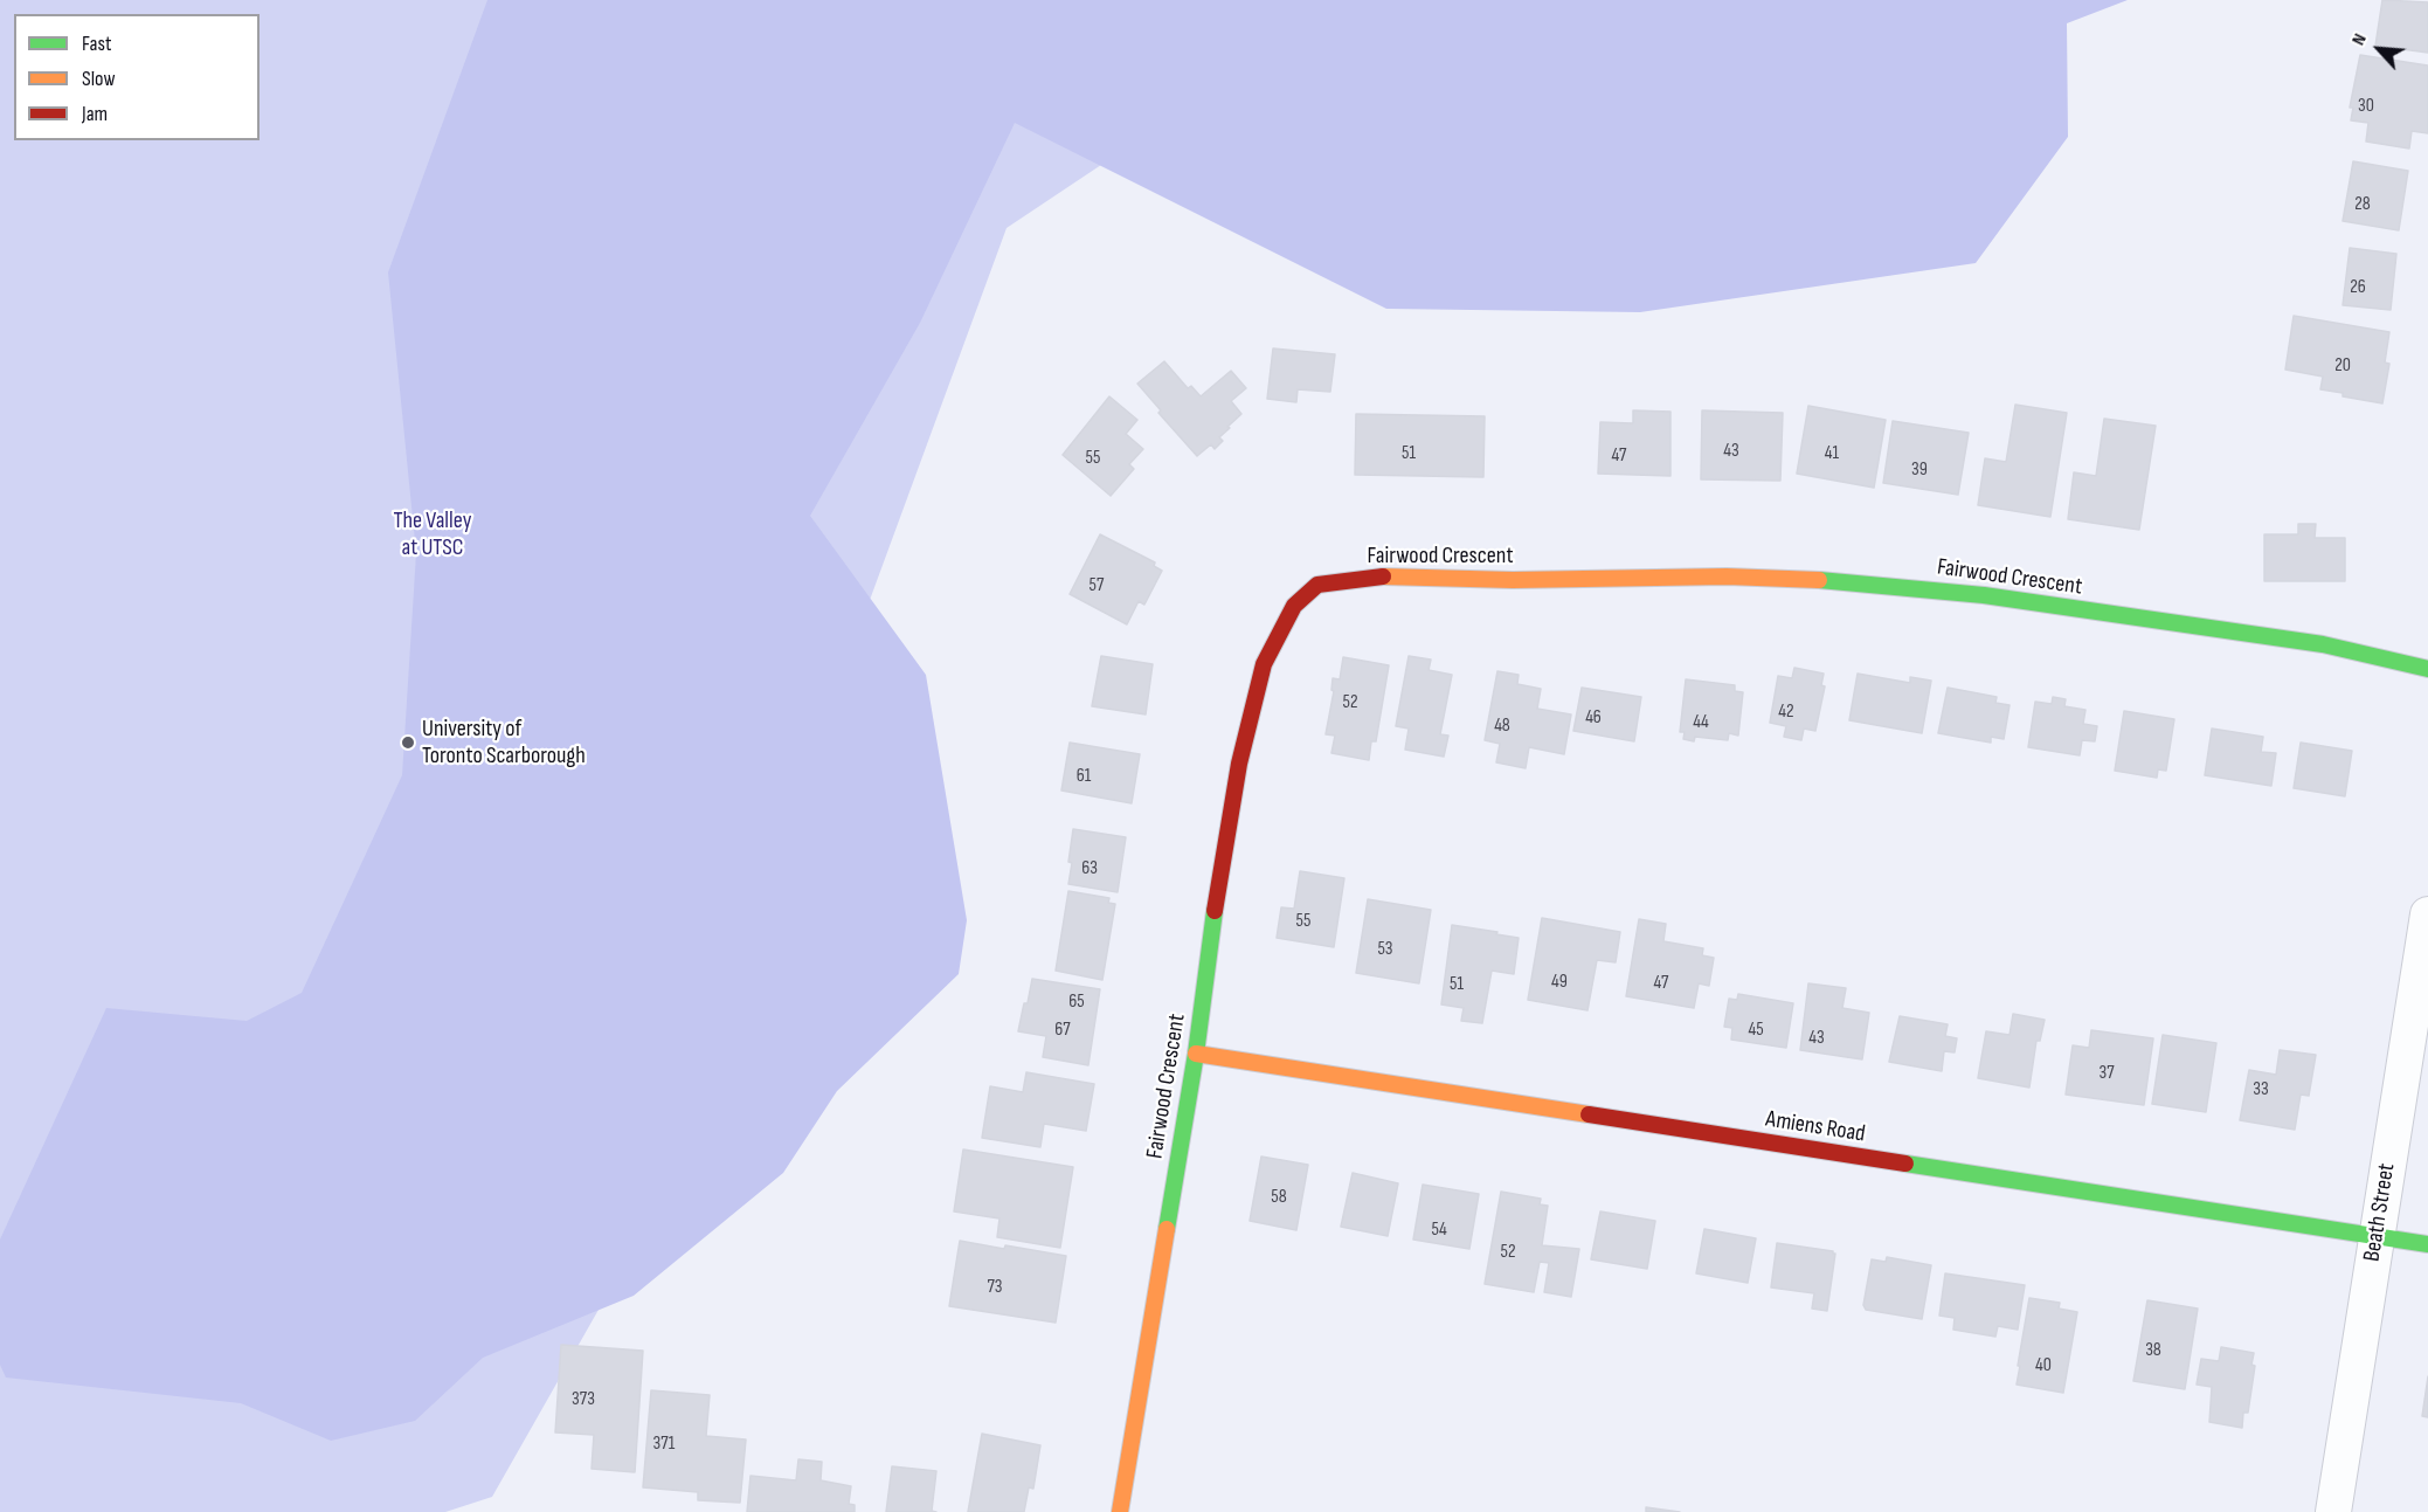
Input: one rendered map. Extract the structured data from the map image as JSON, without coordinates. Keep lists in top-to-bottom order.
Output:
{
  "streets": {
    "street": ["Fairwood Crescent", "Amiens Road", "Beath Street"]
  },
  "crossings": [
    ["Fairwood Crescent", "Amiens Road"],
    ["Amiens Road", "Beath Street"]
  ],
  "parks": ["The Valley at UTSC"],
  "places": ["University of Toronto Scarborough"],
  "house_numbers": [
    "30",
    "28",
    "26",
    "20",
    "43",
    "51",
    "41",
    "47",
    "55",
    "39",
    "57",
    "52",
    "42",
    "46",
    "44",
    "48",
    "61",
    "63",
    "55",
    "53",
    "49",
    "47",
    "51",
    "65",
    "67",
    "45",
    "43",
    "37",
    "33",
    "58",
    "54",
    "52",
    "73",
    "38",
    "40",
    "373",
    "371"
  ],
  "legend": ["Fast", "Slow", "Jam"],
  "north": "top left"
}
